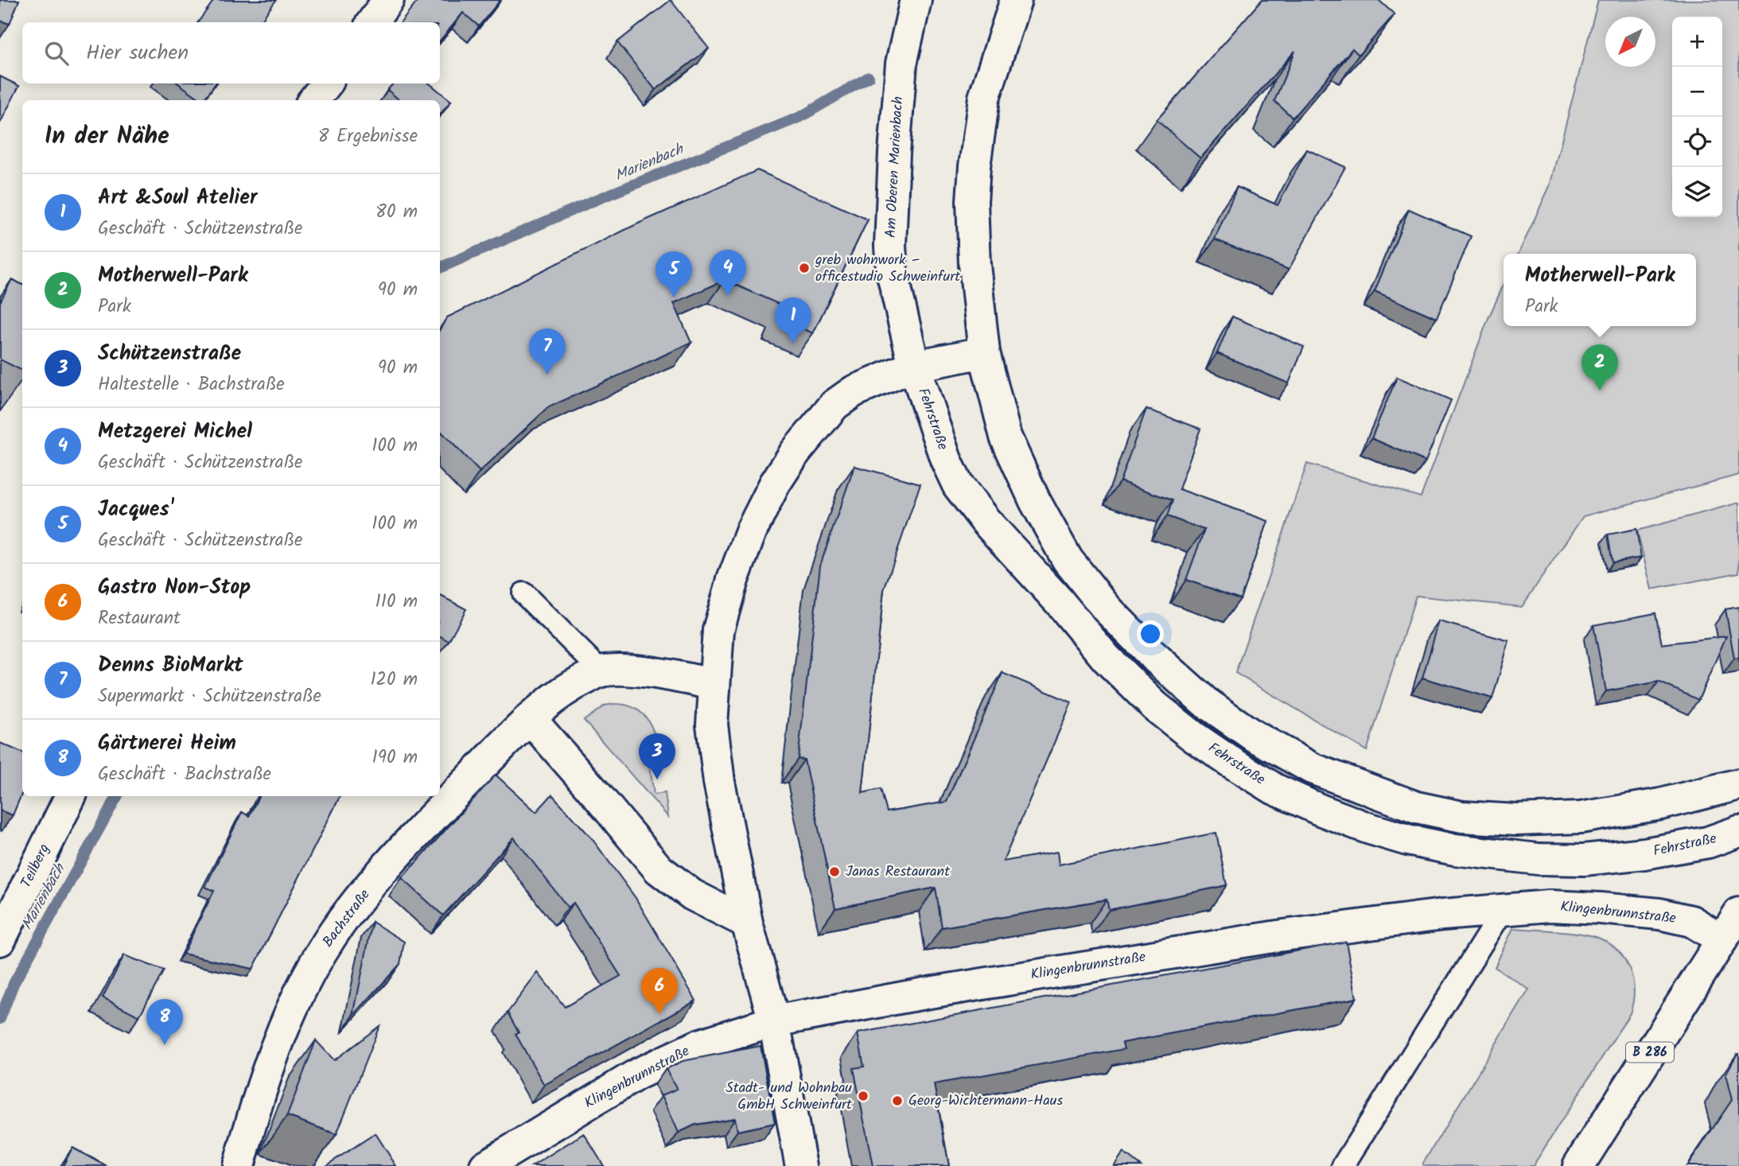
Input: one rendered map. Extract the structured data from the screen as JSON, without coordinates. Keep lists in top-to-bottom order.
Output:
{
  "streets": {
    "street": [
      "Am Oberen Marienbach",
      "Fehrstraße",
      "Teilberg",
      "Klingenbrunnstraße",
      "Bachstraße",
      "B 286"
    ]
  },
  "crossings": [
    ["Am Oberen Marienbach", "Fehrstraße"],
    ["Klingenbrunnstraße", "B 286"]
  ],
  "water": ["Marienbach"],
  "places": [
    "greb wohnwork – officestudio Schweinfurt",
    "Janas Restaurant",
    "Stadt- und Wohnbau GmbH Schweinfurt",
    "Georg-Wichtermann-Haus"
  ],
  "north": "bottom left",
  "page": {
    "map_buttons": ["+", "−"],
    "search": "Hier suchen",
    "heading": ["In der Nähe", "8 Ergebnisse"],
    "list": [
      {
        "mark": "1",
        "name": "Art &Soul Atelier",
        "note": "Geschäft · Schützenstraße",
        "value": "80 m"
      },
      {
        "mark": "2",
        "name": "Motherwell-Park",
        "note": "Park",
        "value": "90 m"
      },
      {
        "mark": "3",
        "name": "Schützenstraße",
        "note": "Haltestelle · Bachstraße",
        "value": "90 m"
      },
      {
        "mark": "4",
        "name": "Metzgerei Michel",
        "note": "Geschäft · Schützenstraße",
        "value": "100 m"
      },
      {
        "mark": "5",
        "name": "Jacques'",
        "note": "Geschäft · Schützenstraße",
        "value": "100 m"
      },
      {
        "mark": "6",
        "name": "Gastro Non-Stop",
        "note": "Restaurant",
        "value": "110 m"
      },
      {
        "mark": "7",
        "name": "Denns BioMarkt",
        "note": "Supermarkt · Schützenstraße",
        "value": "120 m"
      },
      {
        "mark": "8",
        "name": "Gärtnerei Heim",
        "note": "Geschäft · Bachstraße",
        "value": "190 m"
      }
    ],
    "pins": [
      "4",
      "5",
      "1",
      "7",
      "2",
      "3",
      "6",
      "8"
    ],
    "popup": ["Motherwell-Park", "Park"]
  }
}
